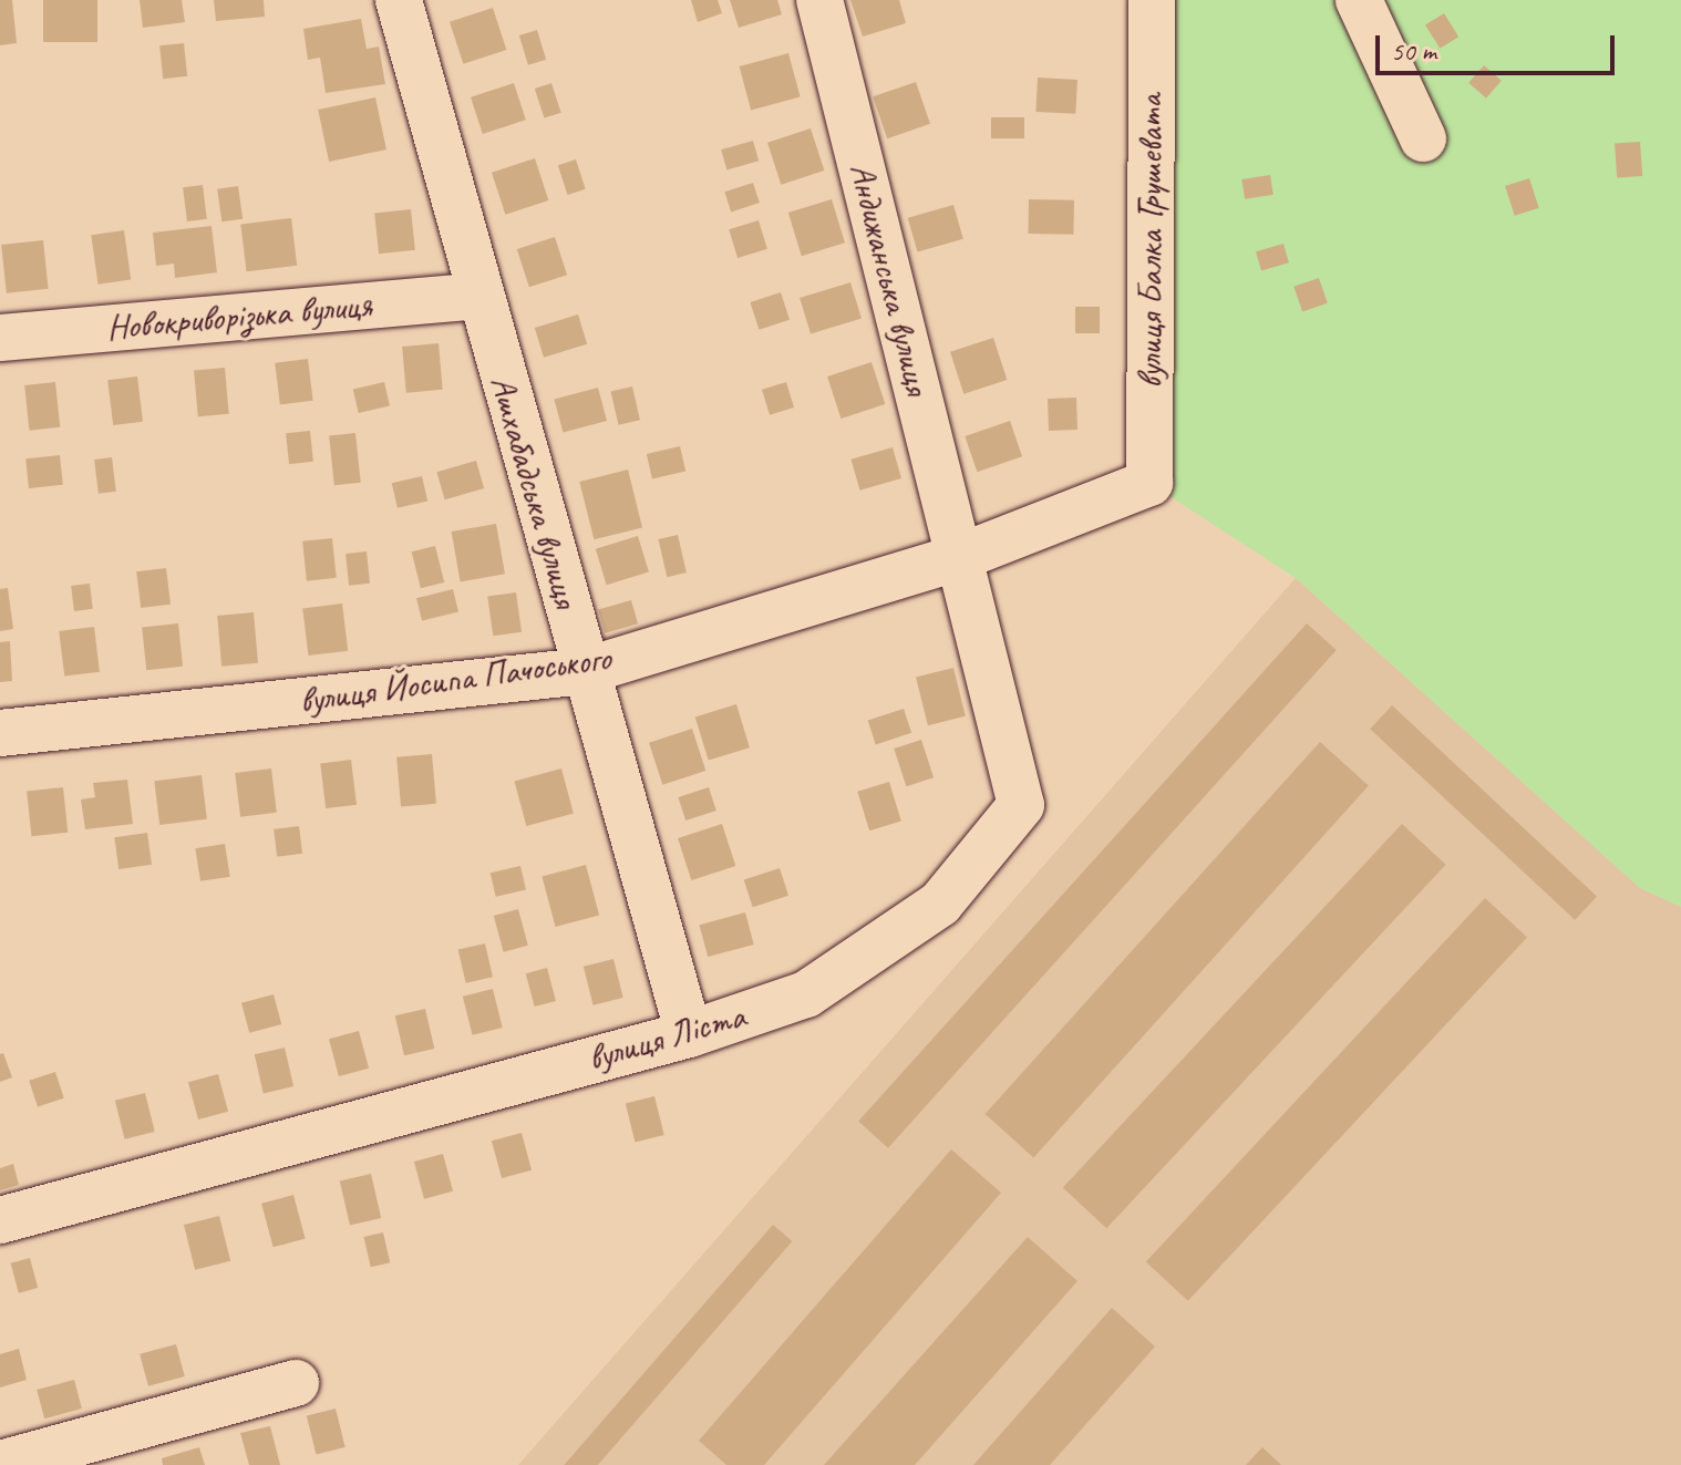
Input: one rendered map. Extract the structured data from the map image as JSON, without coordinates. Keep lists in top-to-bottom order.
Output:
{
  "streets": {
    "street": [
      "вулиця Балка Грушевата",
      "Андижанська вулиця",
      "Новокриворізька вулиця",
      "Ашхабадська вулиця",
      "вулиця Йосипа Пачоського",
      "вулиця Ліста"
    ]
  },
  "crossings": [
    ["вулиця Балка Грушевата", "вулиця Йосипа Пачоського"],
    ["Андижанська вулиця", "вулиця Йосипа Пачоського"],
    ["Андижанська вулиця", "вулиця Ліста"],
    ["Новокриворізька вулиця", "Ашхабадська вулиця"],
    ["Ашхабадська вулиця", "вулиця Йосипа Пачоського"],
    ["Ашхабадська вулиця", "вулиця Ліста"],
    ["вулиця Йосипа Пачоського", "вулиця Ліста"]
  ],
  "scale_bar": "50 m"
}
